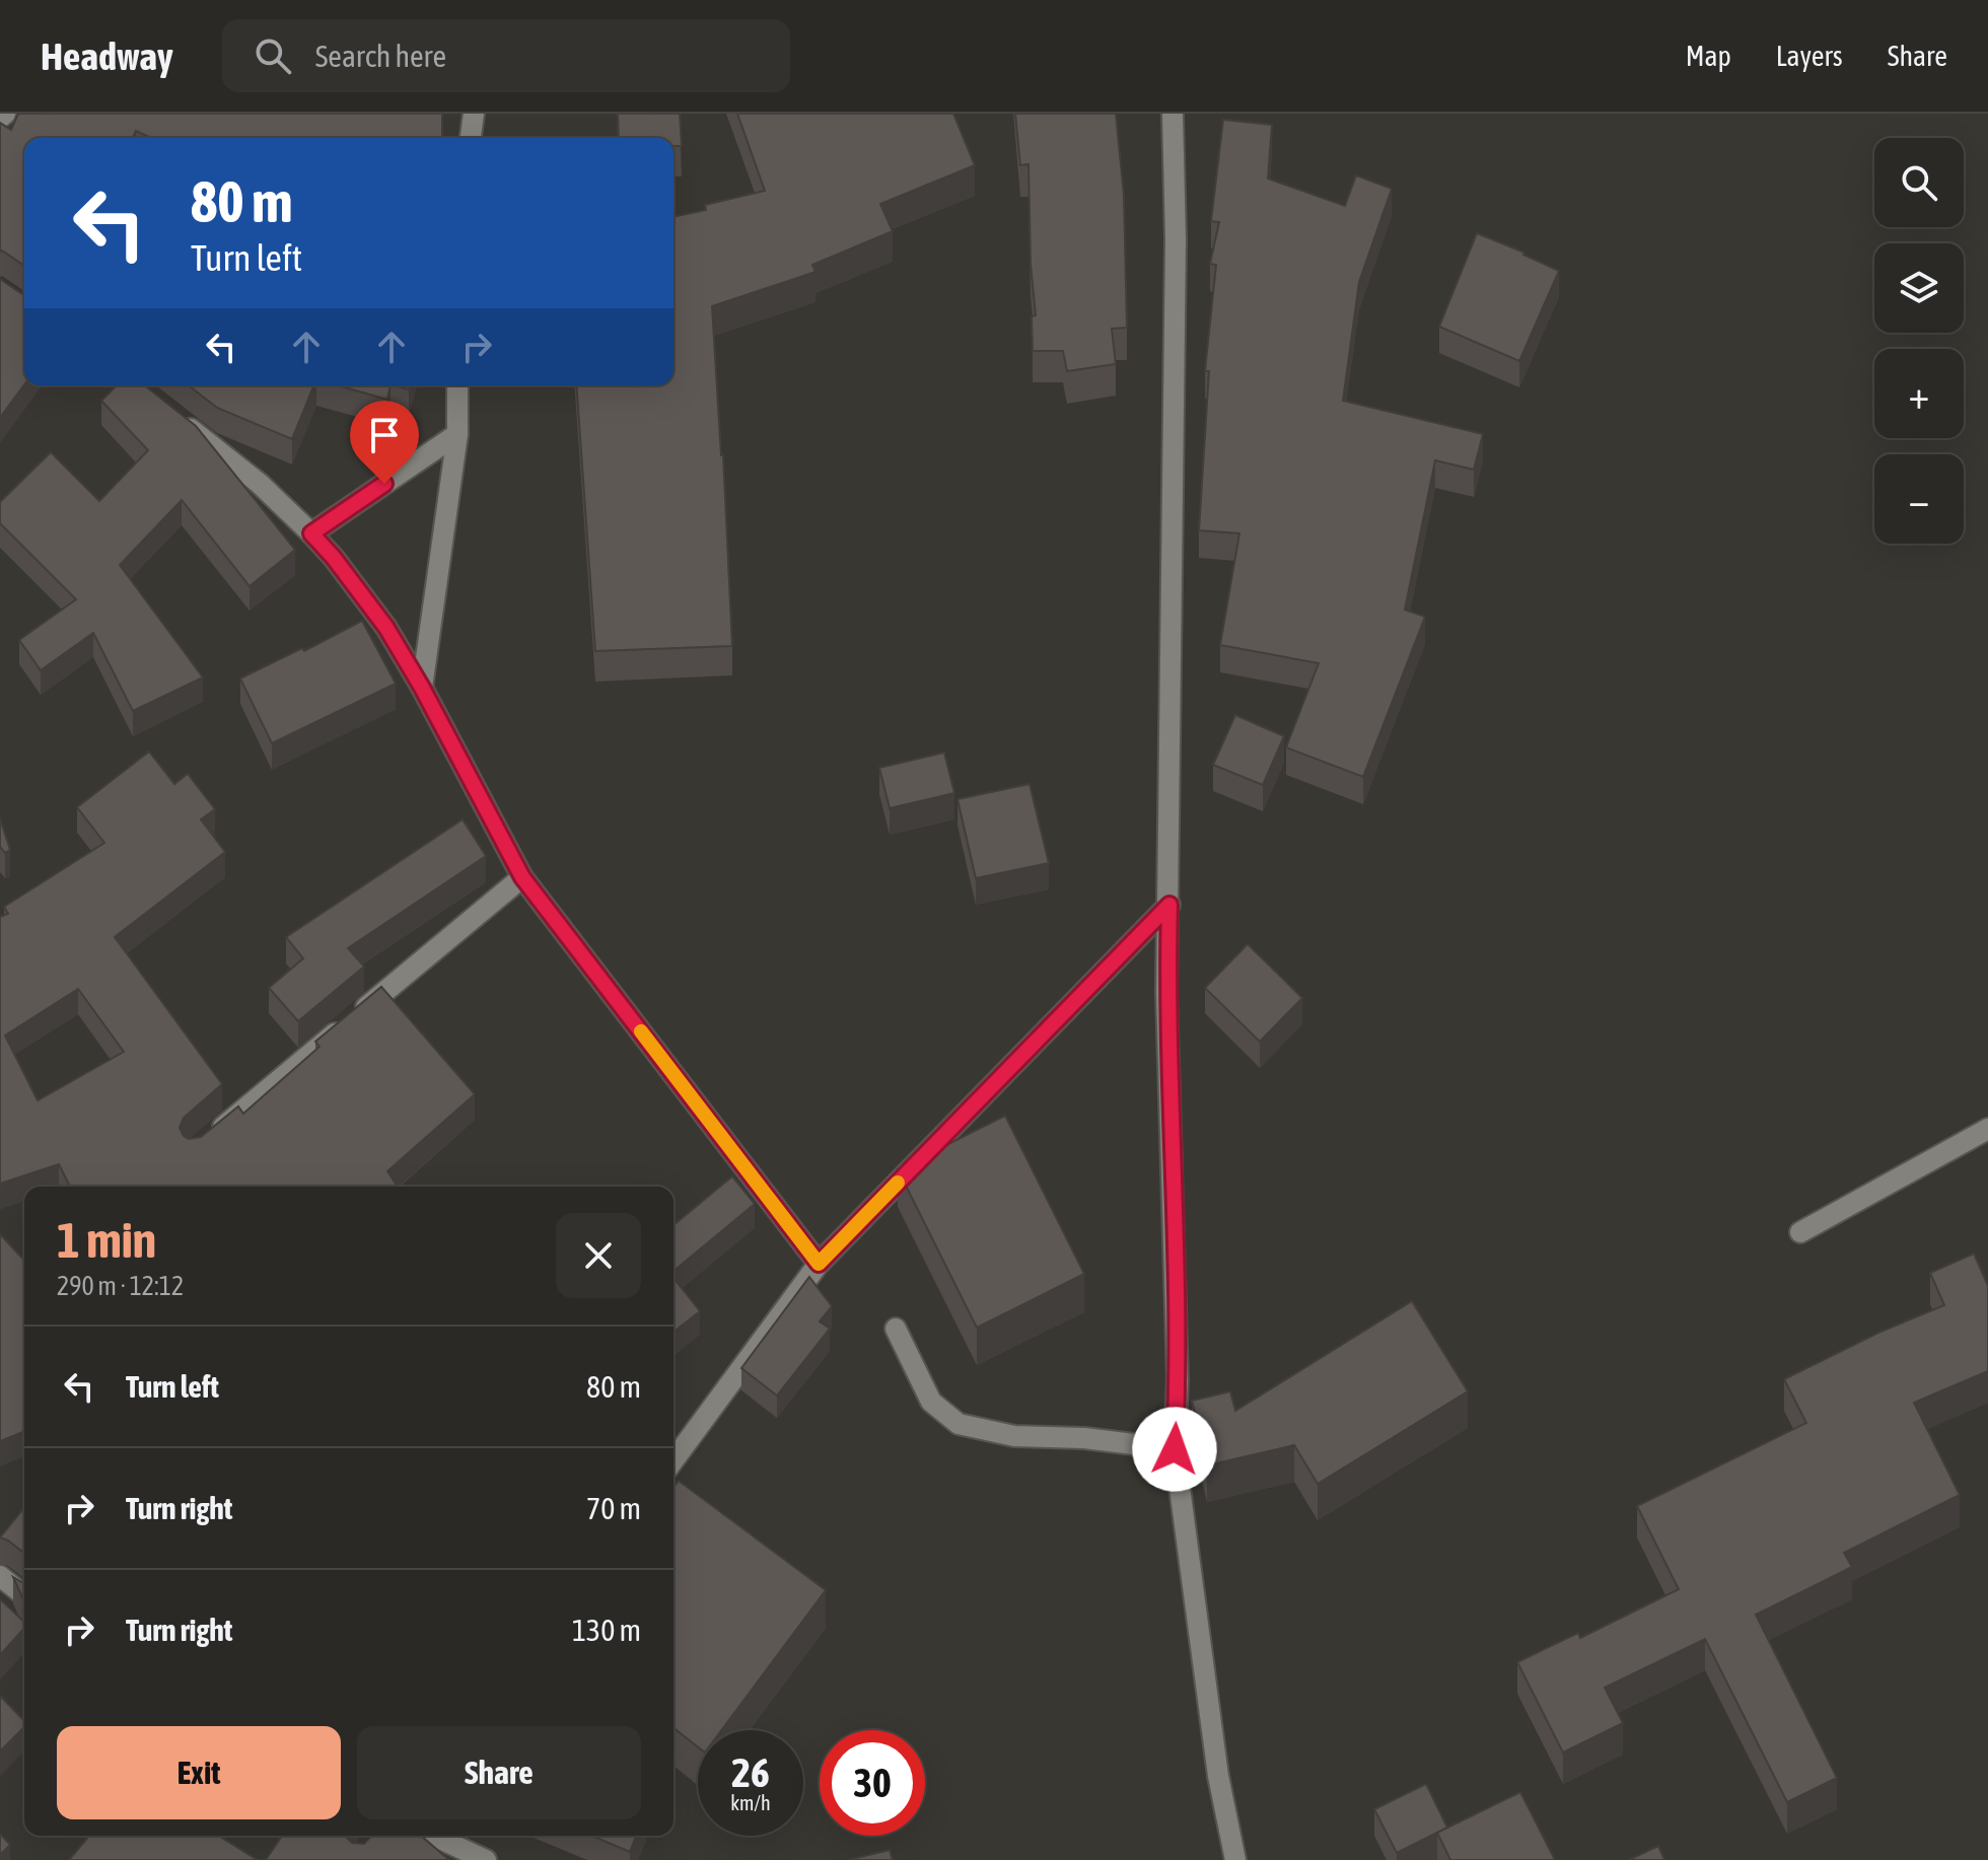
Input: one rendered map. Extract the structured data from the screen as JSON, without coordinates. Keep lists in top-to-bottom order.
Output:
{
  "page": {
    "header": "Headway",
    "search": "Search here",
    "nav": ["Map", "Layers", "Share"],
    "map_buttons": ["+", "−"],
    "turn": ["80 m", "Turn left"],
    "heading": ["1 min", "290 m · 12:12"],
    "list": [
      {
        "name": "Turn left",
        "value": "80 m"
      },
      {
        "name": "Turn right",
        "value": "70 m"
      },
      {
        "name": "Turn right",
        "value": "130 m"
      }
    ],
    "buttons": ["Exit", "Share"],
    "speed": "26 km/h",
    "limit": "30"
  }
}
